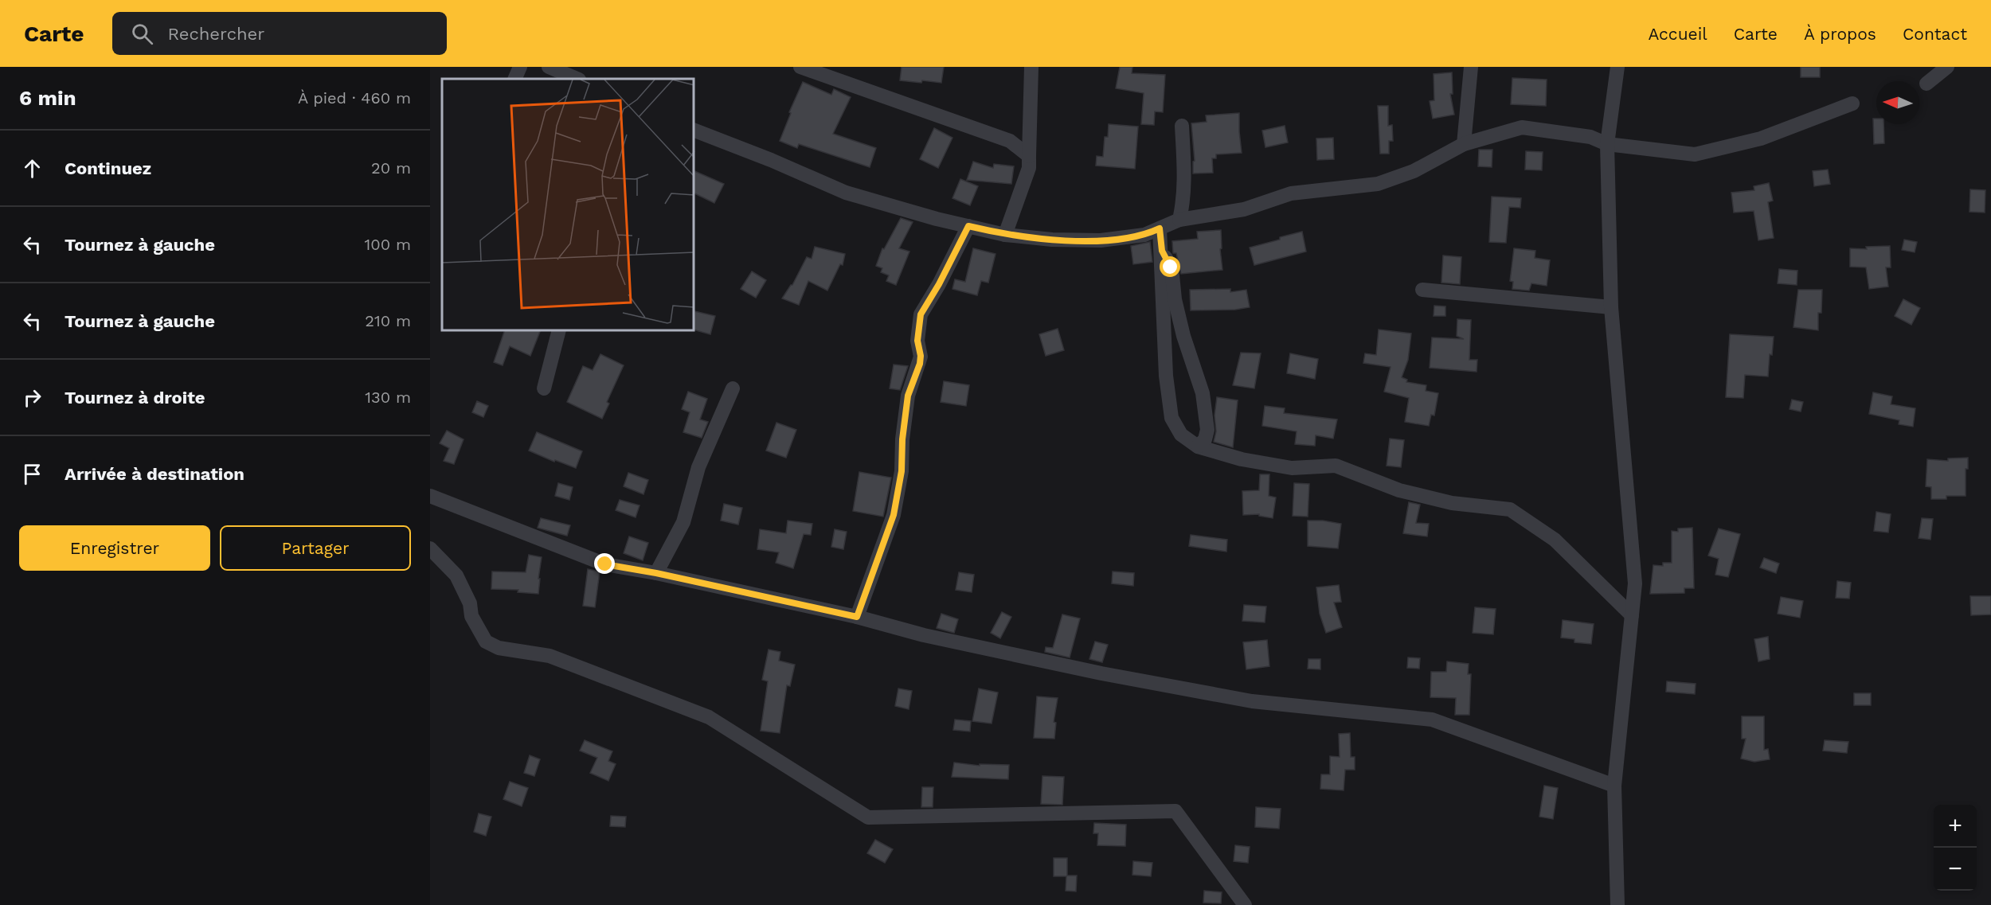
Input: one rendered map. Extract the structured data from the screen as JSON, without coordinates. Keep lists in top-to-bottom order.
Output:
{
  "north": "left",
  "page": {
    "header": "Carte",
    "search": "Rechercher",
    "nav": [
      "Accueil",
      "Carte",
      "À propos",
      "Contact"
    ],
    "heading": ["6 min", "À pied · 460 m"],
    "list": [
      ["Continuez", "20 m"],
      ["Tournez à gauche", "100 m"],
      ["Tournez à gauche", "210 m"],
      ["Tournez à droite", "130 m"],
      "Arrivée à destination"
    ],
    "buttons": ["Enregistrer", "Partager"],
    "map_buttons": ["+", "−"]
  }
}
